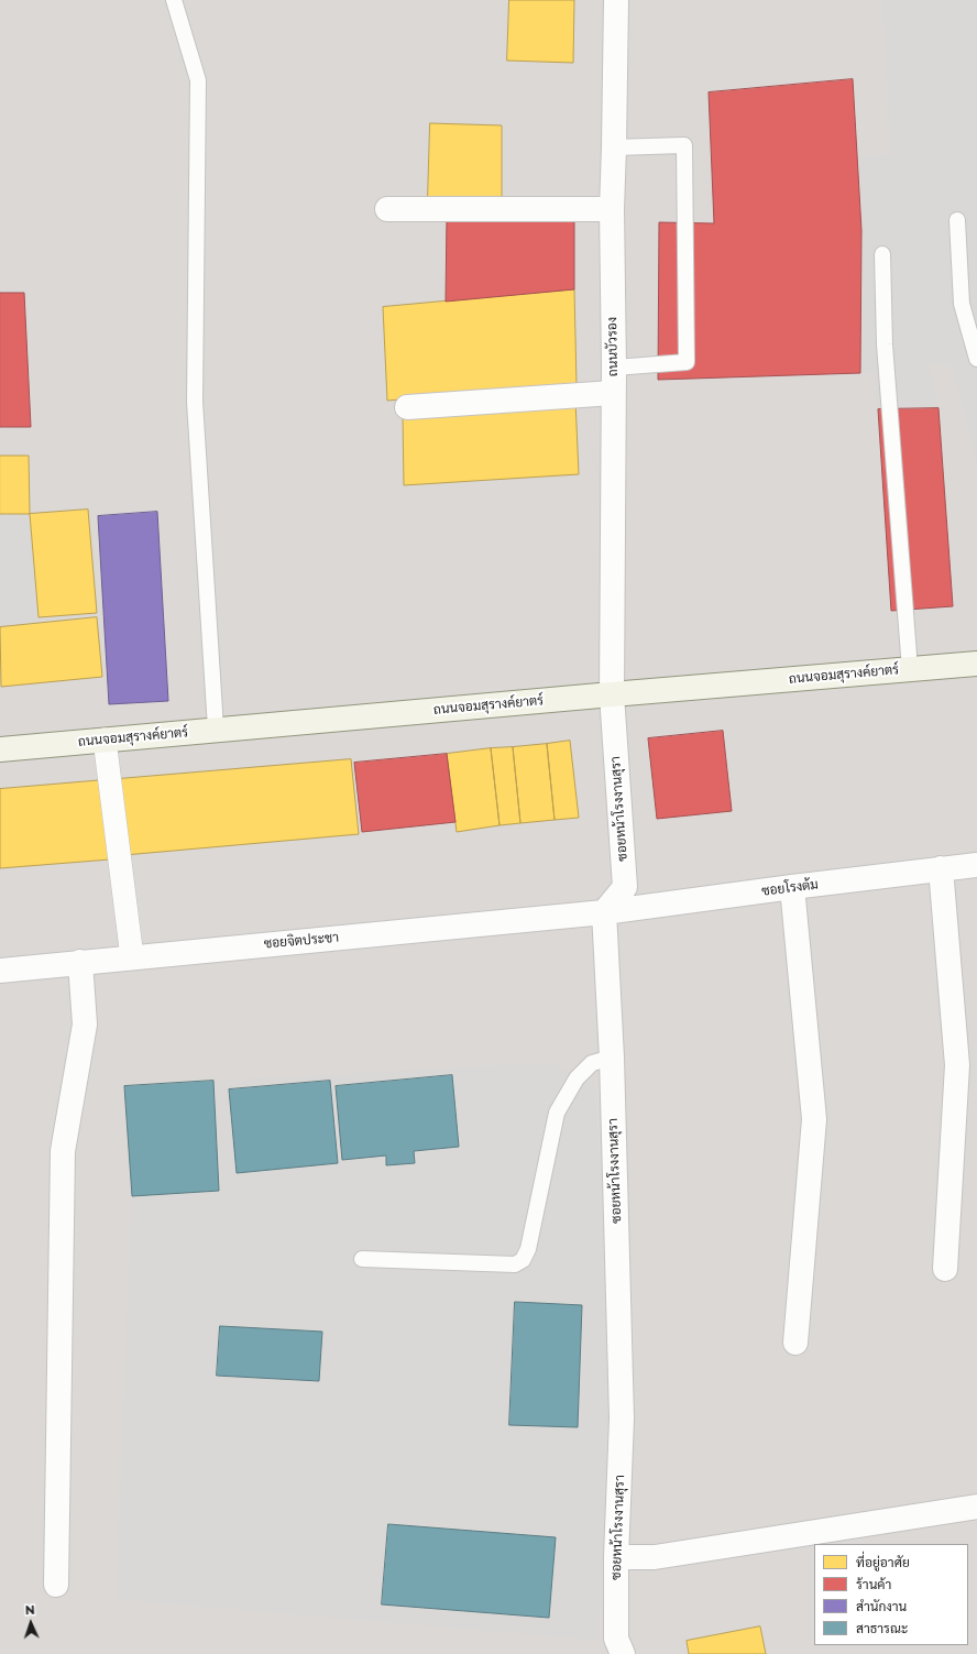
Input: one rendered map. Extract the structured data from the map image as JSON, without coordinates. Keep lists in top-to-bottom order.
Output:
{
  "streets": {
    "main road": ["ถนนจอมสุรางค์ยาตร์"],
    "street": [
      "ถนนบัวรอง",
      "ซอยหน้าโรงงานสุรา",
      "ซอยโรงต้ม",
      "ซอยจิตประชา"
    ]
  },
  "crossings": [
    ["ถนนบัวรอง", "ถนนจอมสุรางค์ยาตร์"],
    ["ถนนบัวรอง", "ซอยหน้าโรงงานสุรา"],
    ["ถนนจอมสุรางค์ยาตร์", "ซอยหน้าโรงงานสุรา"],
    ["ซอยหน้าโรงงานสุรา", "ซอยโรงต้ม"],
    ["ซอยหน้าโรงงานสุรา", "ซอยจิตประชา"],
    ["ซอยโรงต้ม", "ซอยจิตประชา"]
  ],
  "legend": [
    "ที่อยู่อาศัย",
    "ร้านค้า",
    "สำนักงาน",
    "สาธารณะ"
  ],
  "north": "top"
}
